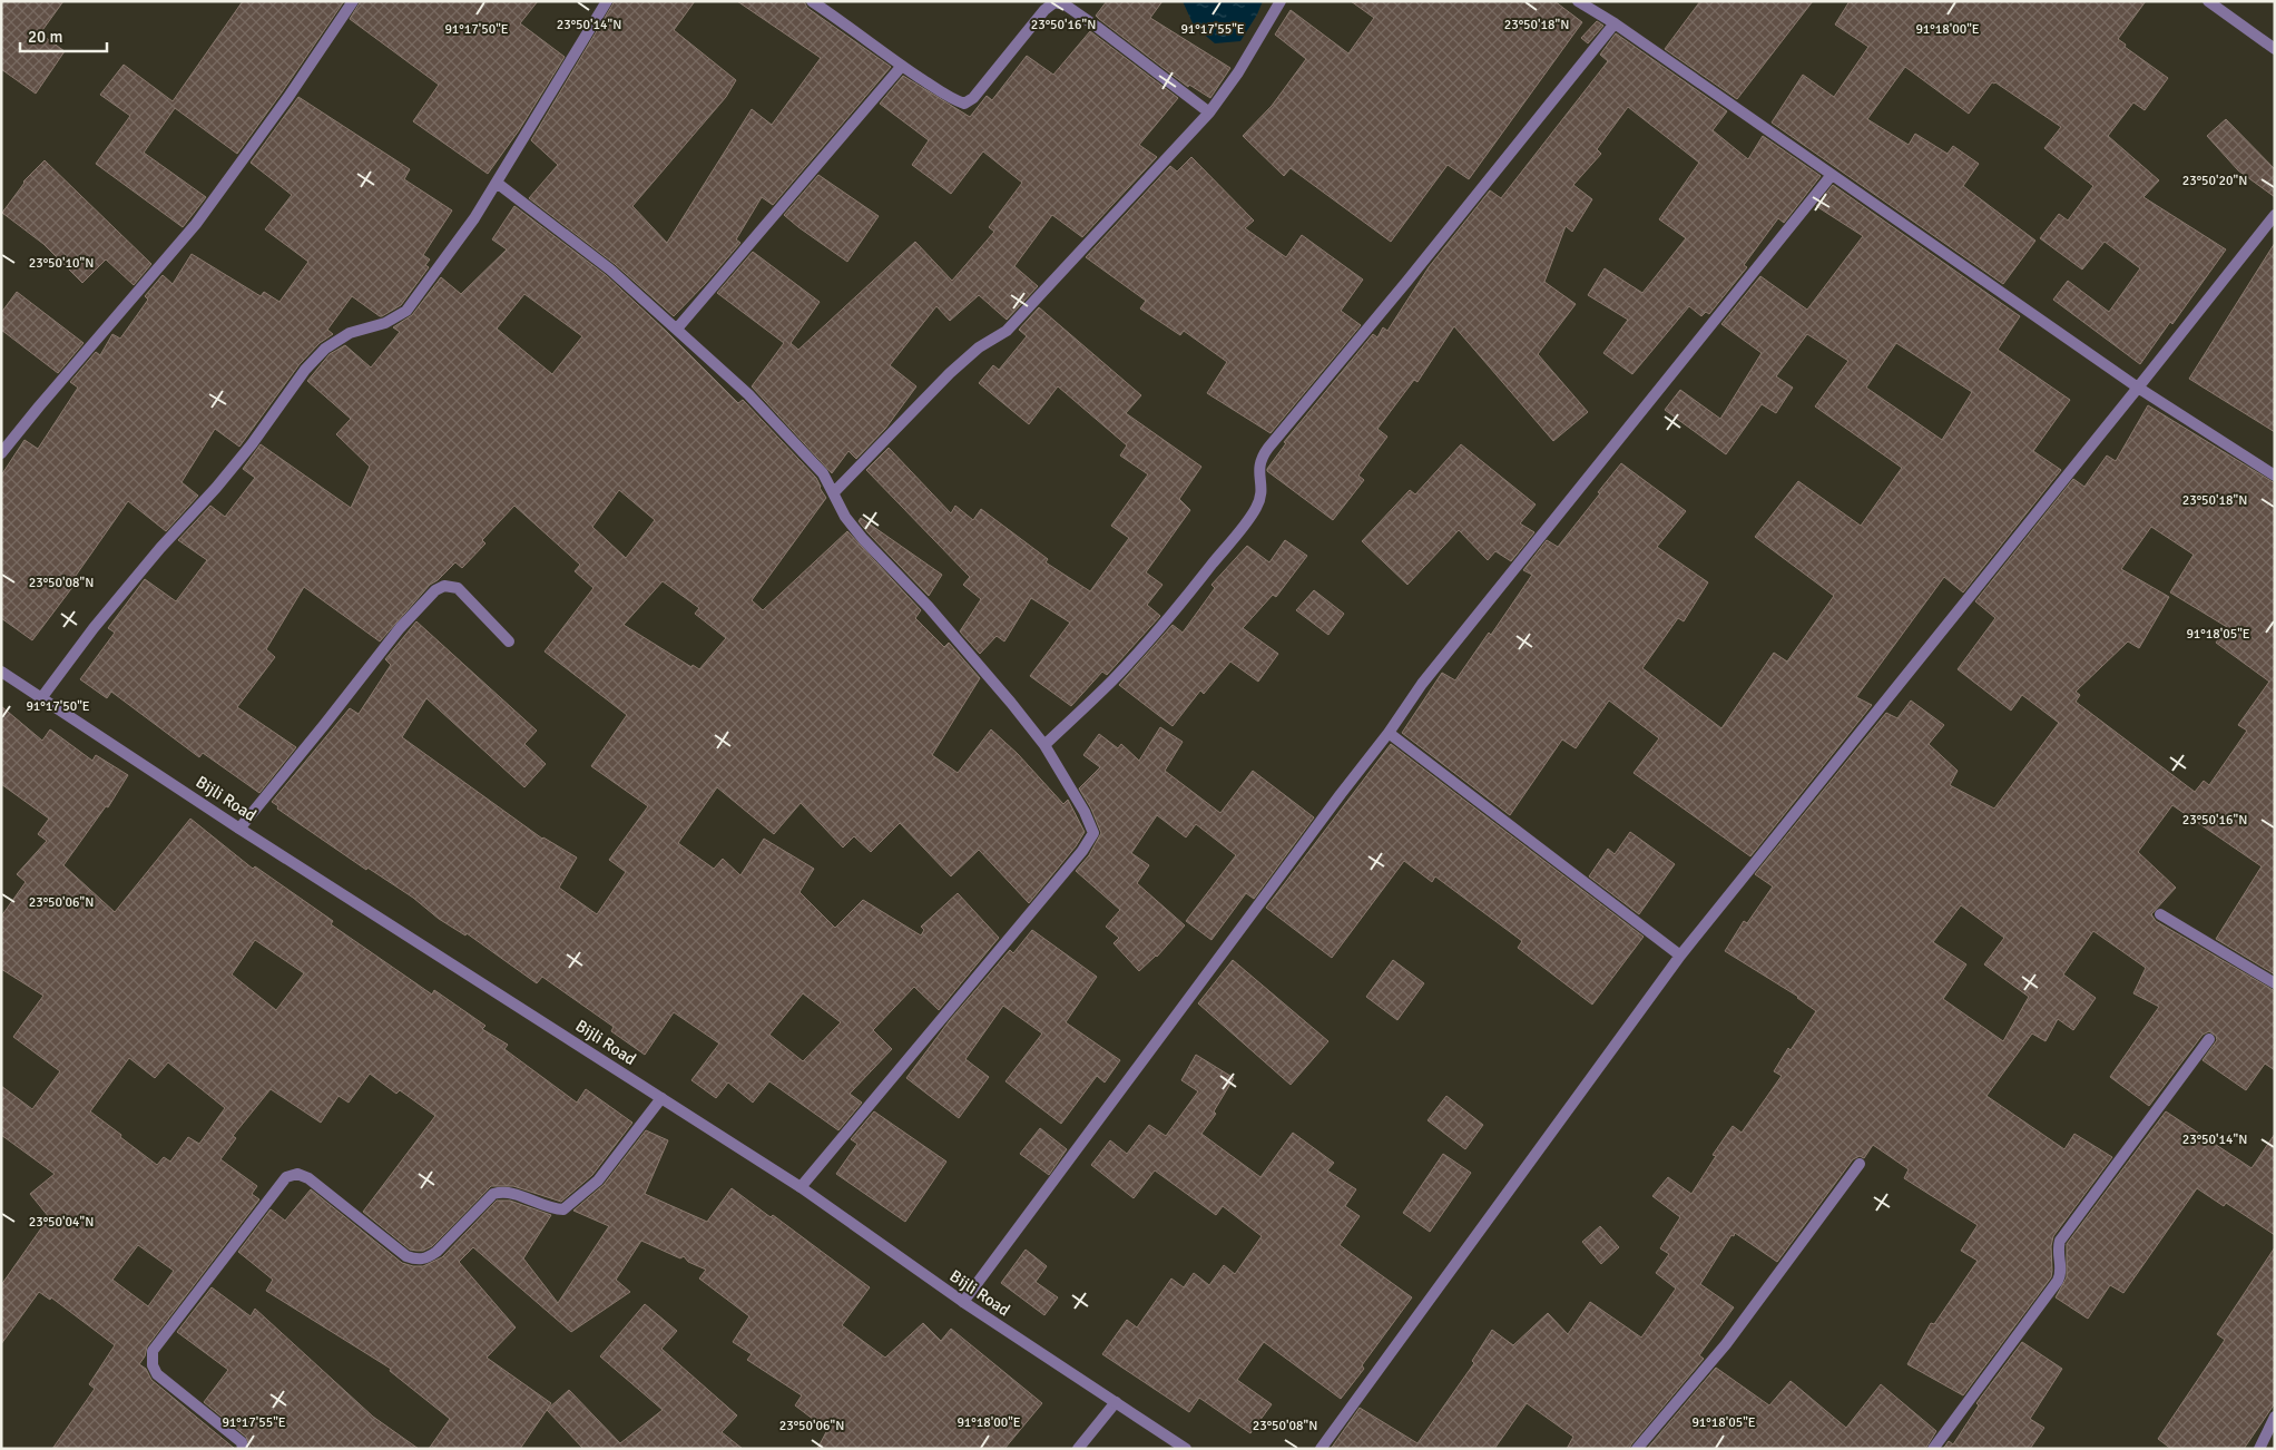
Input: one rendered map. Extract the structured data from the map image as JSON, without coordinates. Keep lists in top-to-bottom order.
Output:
{
  "streets": {
    "street": ["Bijli Road"]
  },
  "scale_bar": "20 m",
  "coordinates": [
    "23°50'14\"N",
    "23°50'16\"N",
    "23°50'18\"N",
    "91°17'50\"E",
    "91°17'55\"E",
    "91°18'00\"E",
    "23°50'20\"N",
    "23°50'10\"N",
    "23°50'08\"N",
    "91°18'05\"E",
    "23°50'06\"N",
    "23°50'04\"N"
  ]
}
